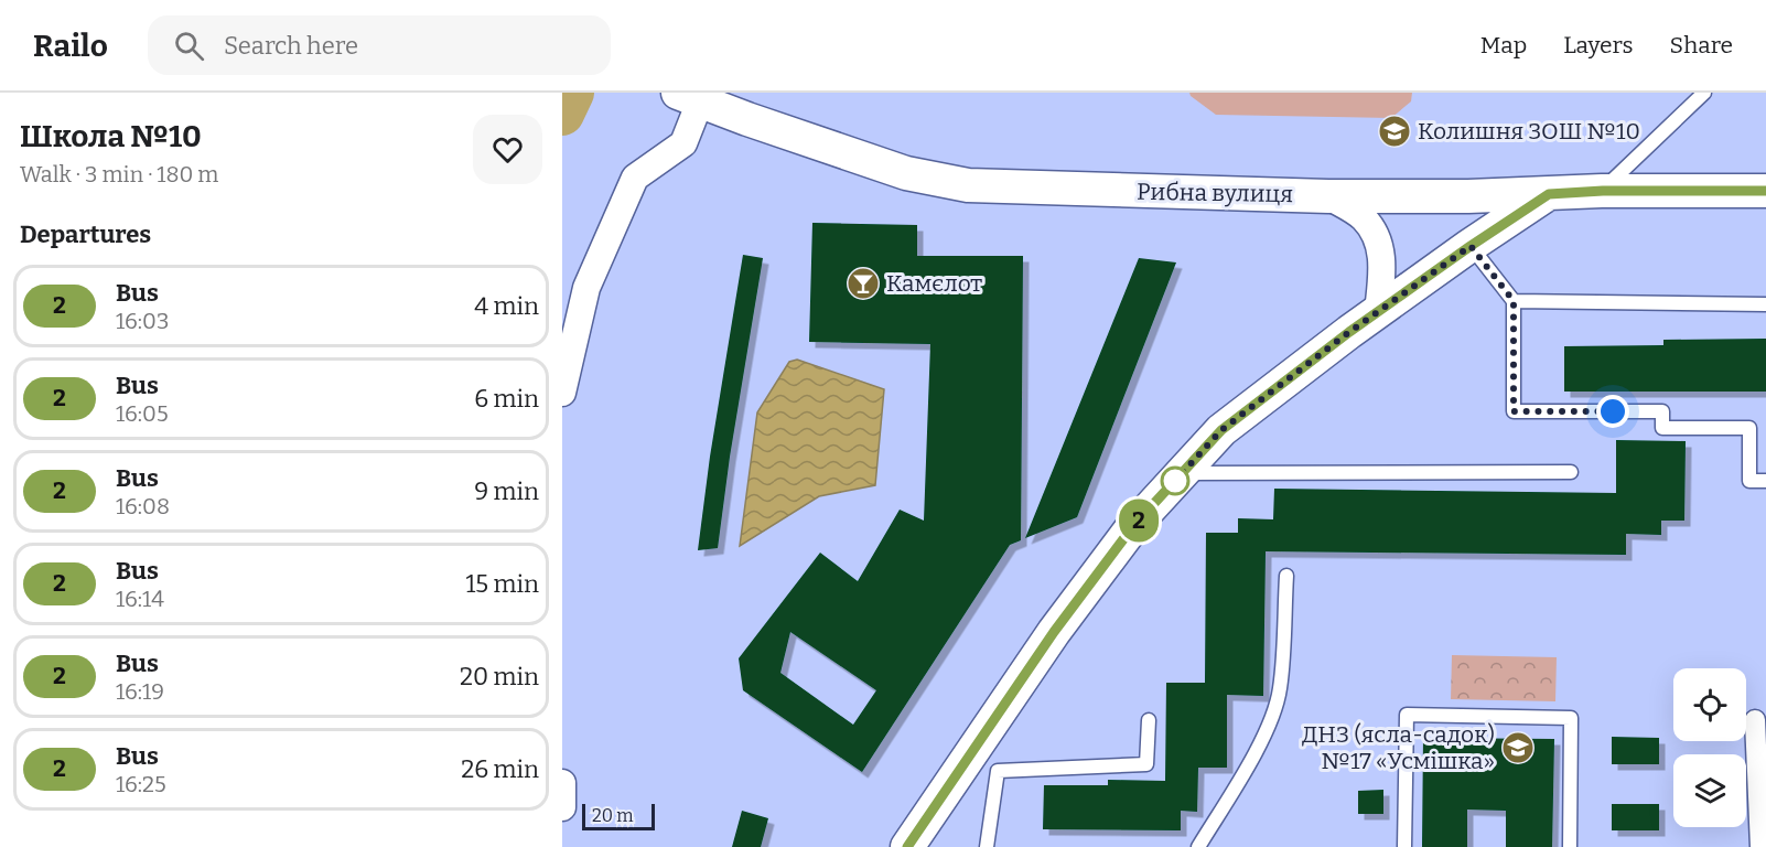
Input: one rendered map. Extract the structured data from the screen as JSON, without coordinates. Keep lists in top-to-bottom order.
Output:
{
  "streets": {
    "street": ["Рибна вулиця"]
  },
  "places": {
    "school or university": ["Колишня ЗОШ №10", "ДНЗ (ясла-садок) №17 «Усмішка»"],
    "bar": ["Камєлот"]
  },
  "lines": ["bus line 2"],
  "scale_bar": "20 m",
  "page": {
    "header": "Railo",
    "search": "Search here",
    "nav": ["Map", "Layers", "Share"],
    "heading": [
      ["Школа №10", "Walk · 3 min · 180 m"],
      "Departures"
    ],
    "on_map": "2",
    "list": [
      {
        "mark": "2",
        "name": "Bus",
        "note": "16:03",
        "value": "4 min"
      },
      {
        "mark": "2",
        "name": "Bus",
        "note": "16:05",
        "value": "6 min"
      },
      {
        "mark": "2",
        "name": "Bus",
        "note": "16:08",
        "value": "9 min"
      },
      {
        "mark": "2",
        "name": "Bus",
        "note": "16:14",
        "value": "15 min"
      },
      {
        "mark": "2",
        "name": "Bus",
        "note": "16:19",
        "value": "20 min"
      },
      {
        "mark": "2",
        "name": "Bus",
        "note": "16:25",
        "value": "26 min"
      }
    ],
    "scale": "20 m"
  }
}
